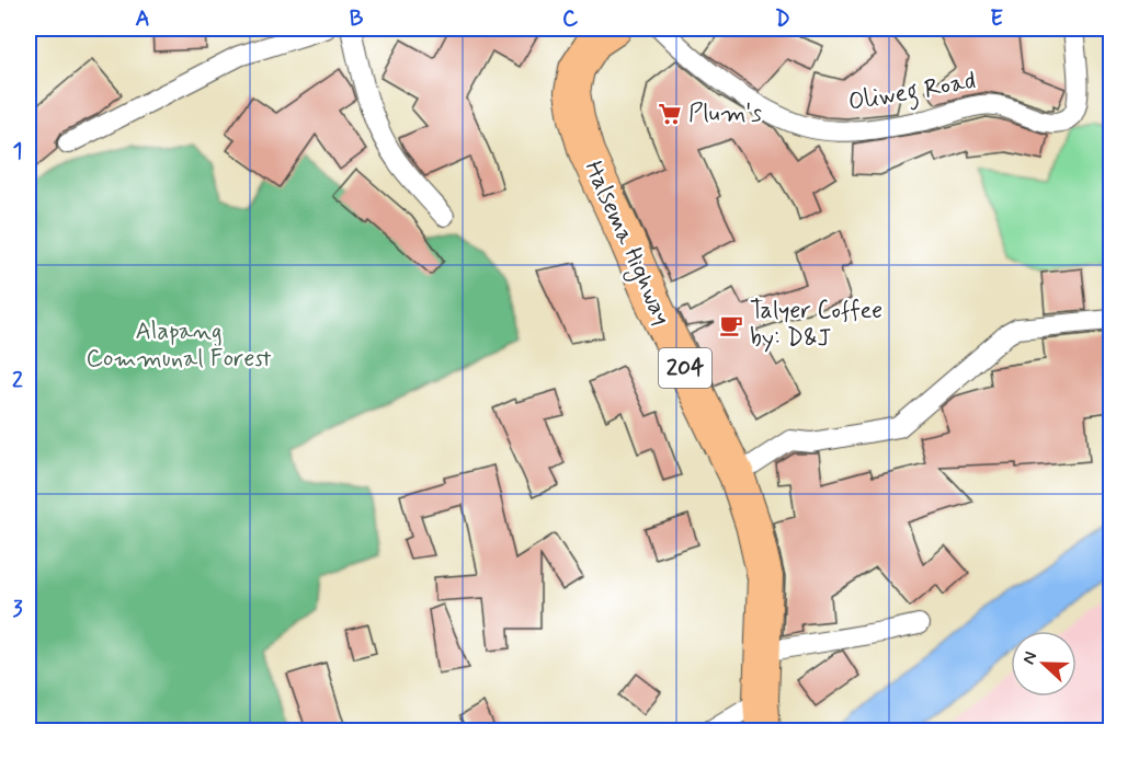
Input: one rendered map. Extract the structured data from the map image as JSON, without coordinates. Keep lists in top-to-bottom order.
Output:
{
  "streets": {
    "highway": ["Halsema Highway", "204"],
    "street": ["Oliweg Road"]
  },
  "parks": ["Alapang Communal Forest"],
  "places": {
    "supermarket": ["Plum's"],
    "cafe": ["Talyer Coffee by: D&J"]
  },
  "north": "left",
  "grid": {
    "columns": [
      "A",
      "B",
      "C",
      "D",
      "E"
    ],
    "rows": ["1", "2", "3"]
  }
}
